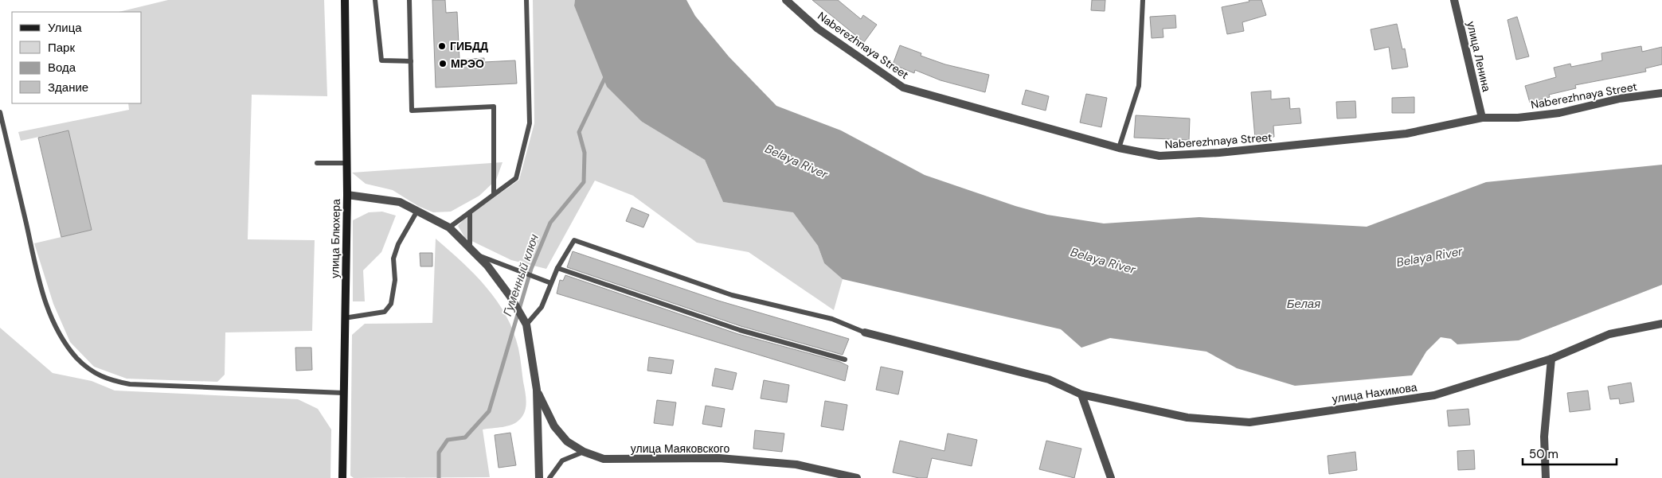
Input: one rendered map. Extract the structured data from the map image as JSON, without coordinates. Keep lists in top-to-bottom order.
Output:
{
  "streets": {
    "main road": ["улица Блюхера"],
    "street": [
      "Naberezhnaya Street",
      "улица Ленина",
      "улица Нахимова",
      "улица Маяковского"
    ]
  },
  "crossings": [
    ["Naberezhnaya Street", "улица Ленина"]
  ],
  "water": ["Belaya River", "Гуменный ключ", "Белая"],
  "places": ["ГИБДД", "МРЭО"],
  "legend": [
    "Улица",
    "Парк",
    "Вода",
    "Здание"
  ],
  "scale_bar": "50 m"
}
